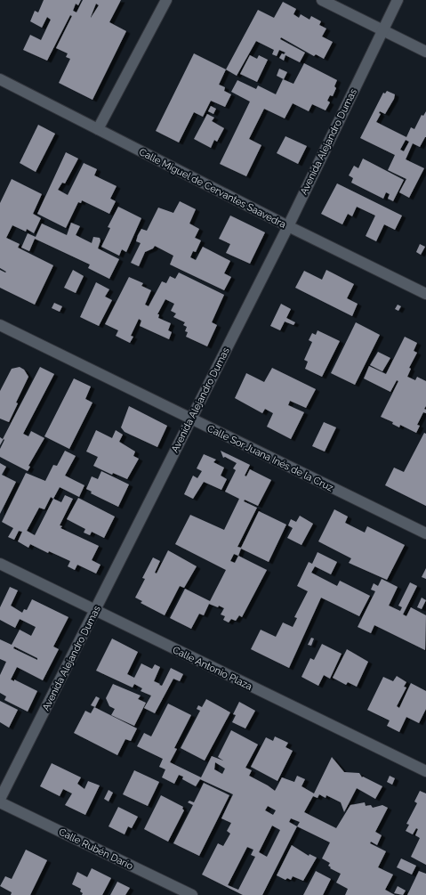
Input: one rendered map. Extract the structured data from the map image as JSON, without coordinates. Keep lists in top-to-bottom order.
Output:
{
  "streets": {
    "street": [
      "Avenida Alejandro Dumas",
      "Calle Miguel de Cervantes Saavedra",
      "Calle Sor Juana Inés de la Cruz",
      "Calle Antonio Plaza",
      "Calle Rubén Darío"
    ]
  },
  "crossings": [
    ["Avenida Alejandro Dumas", "Calle Miguel de Cervantes Saavedra"],
    ["Avenida Alejandro Dumas", "Calle Sor Juana Inés de la Cruz"],
    ["Avenida Alejandro Dumas", "Calle Antonio Plaza"]
  ]
}
